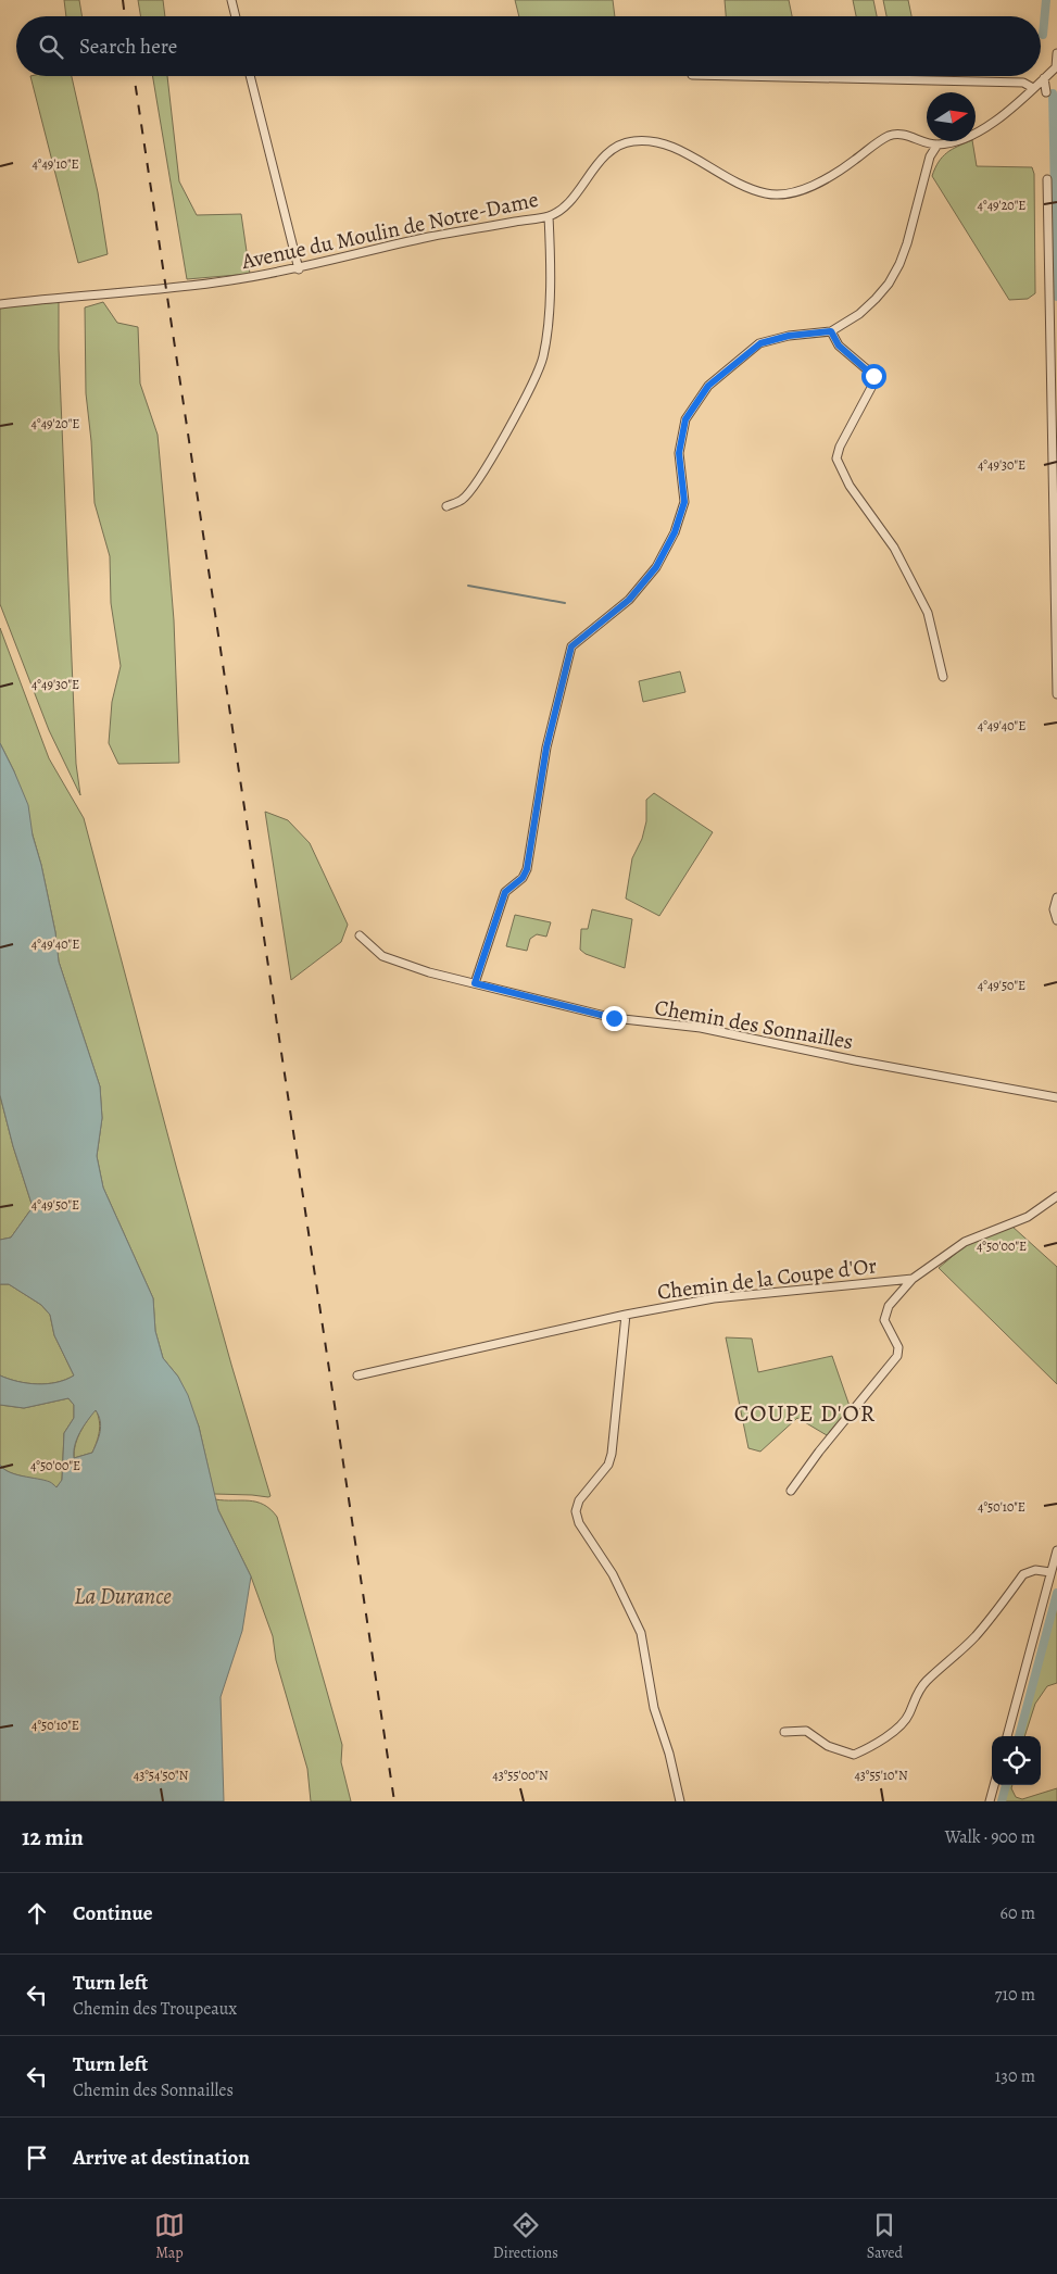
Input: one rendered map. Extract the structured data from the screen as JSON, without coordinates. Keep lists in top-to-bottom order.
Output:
{
  "streets": {
    "street": ["Avenue du Moulin de Notre-Dame", "Chemin des Sonnailles", "Chemin de la Coupe d'Or"]
  },
  "districts": ["COUPE D'OR"],
  "water": ["La Durance"],
  "north": "right",
  "page": {
    "search": "Search here",
    "heading": ["12 min", "Walk · 900 m"],
    "list": [
      ["Continue", "60 m"],
      ["Turn left", "Chemin des Troupeaux", "710 m"],
      ["Turn left", "Chemin des Sonnailles", "130 m"],
      "Arrive at destination"
    ],
    "nav": ["Map", "Directions", "Saved"]
  },
  "coordinates": [
    "4°49'10\"E",
    "4°49'20\"E",
    "4°49'30\"E",
    "4°49'40\"E",
    "4°49'50\"E",
    "4°50'00\"E",
    "4°50'10\"E",
    "43°54'50\"N",
    "43°55'00\"N",
    "43°55'10\"N"
  ]
}
